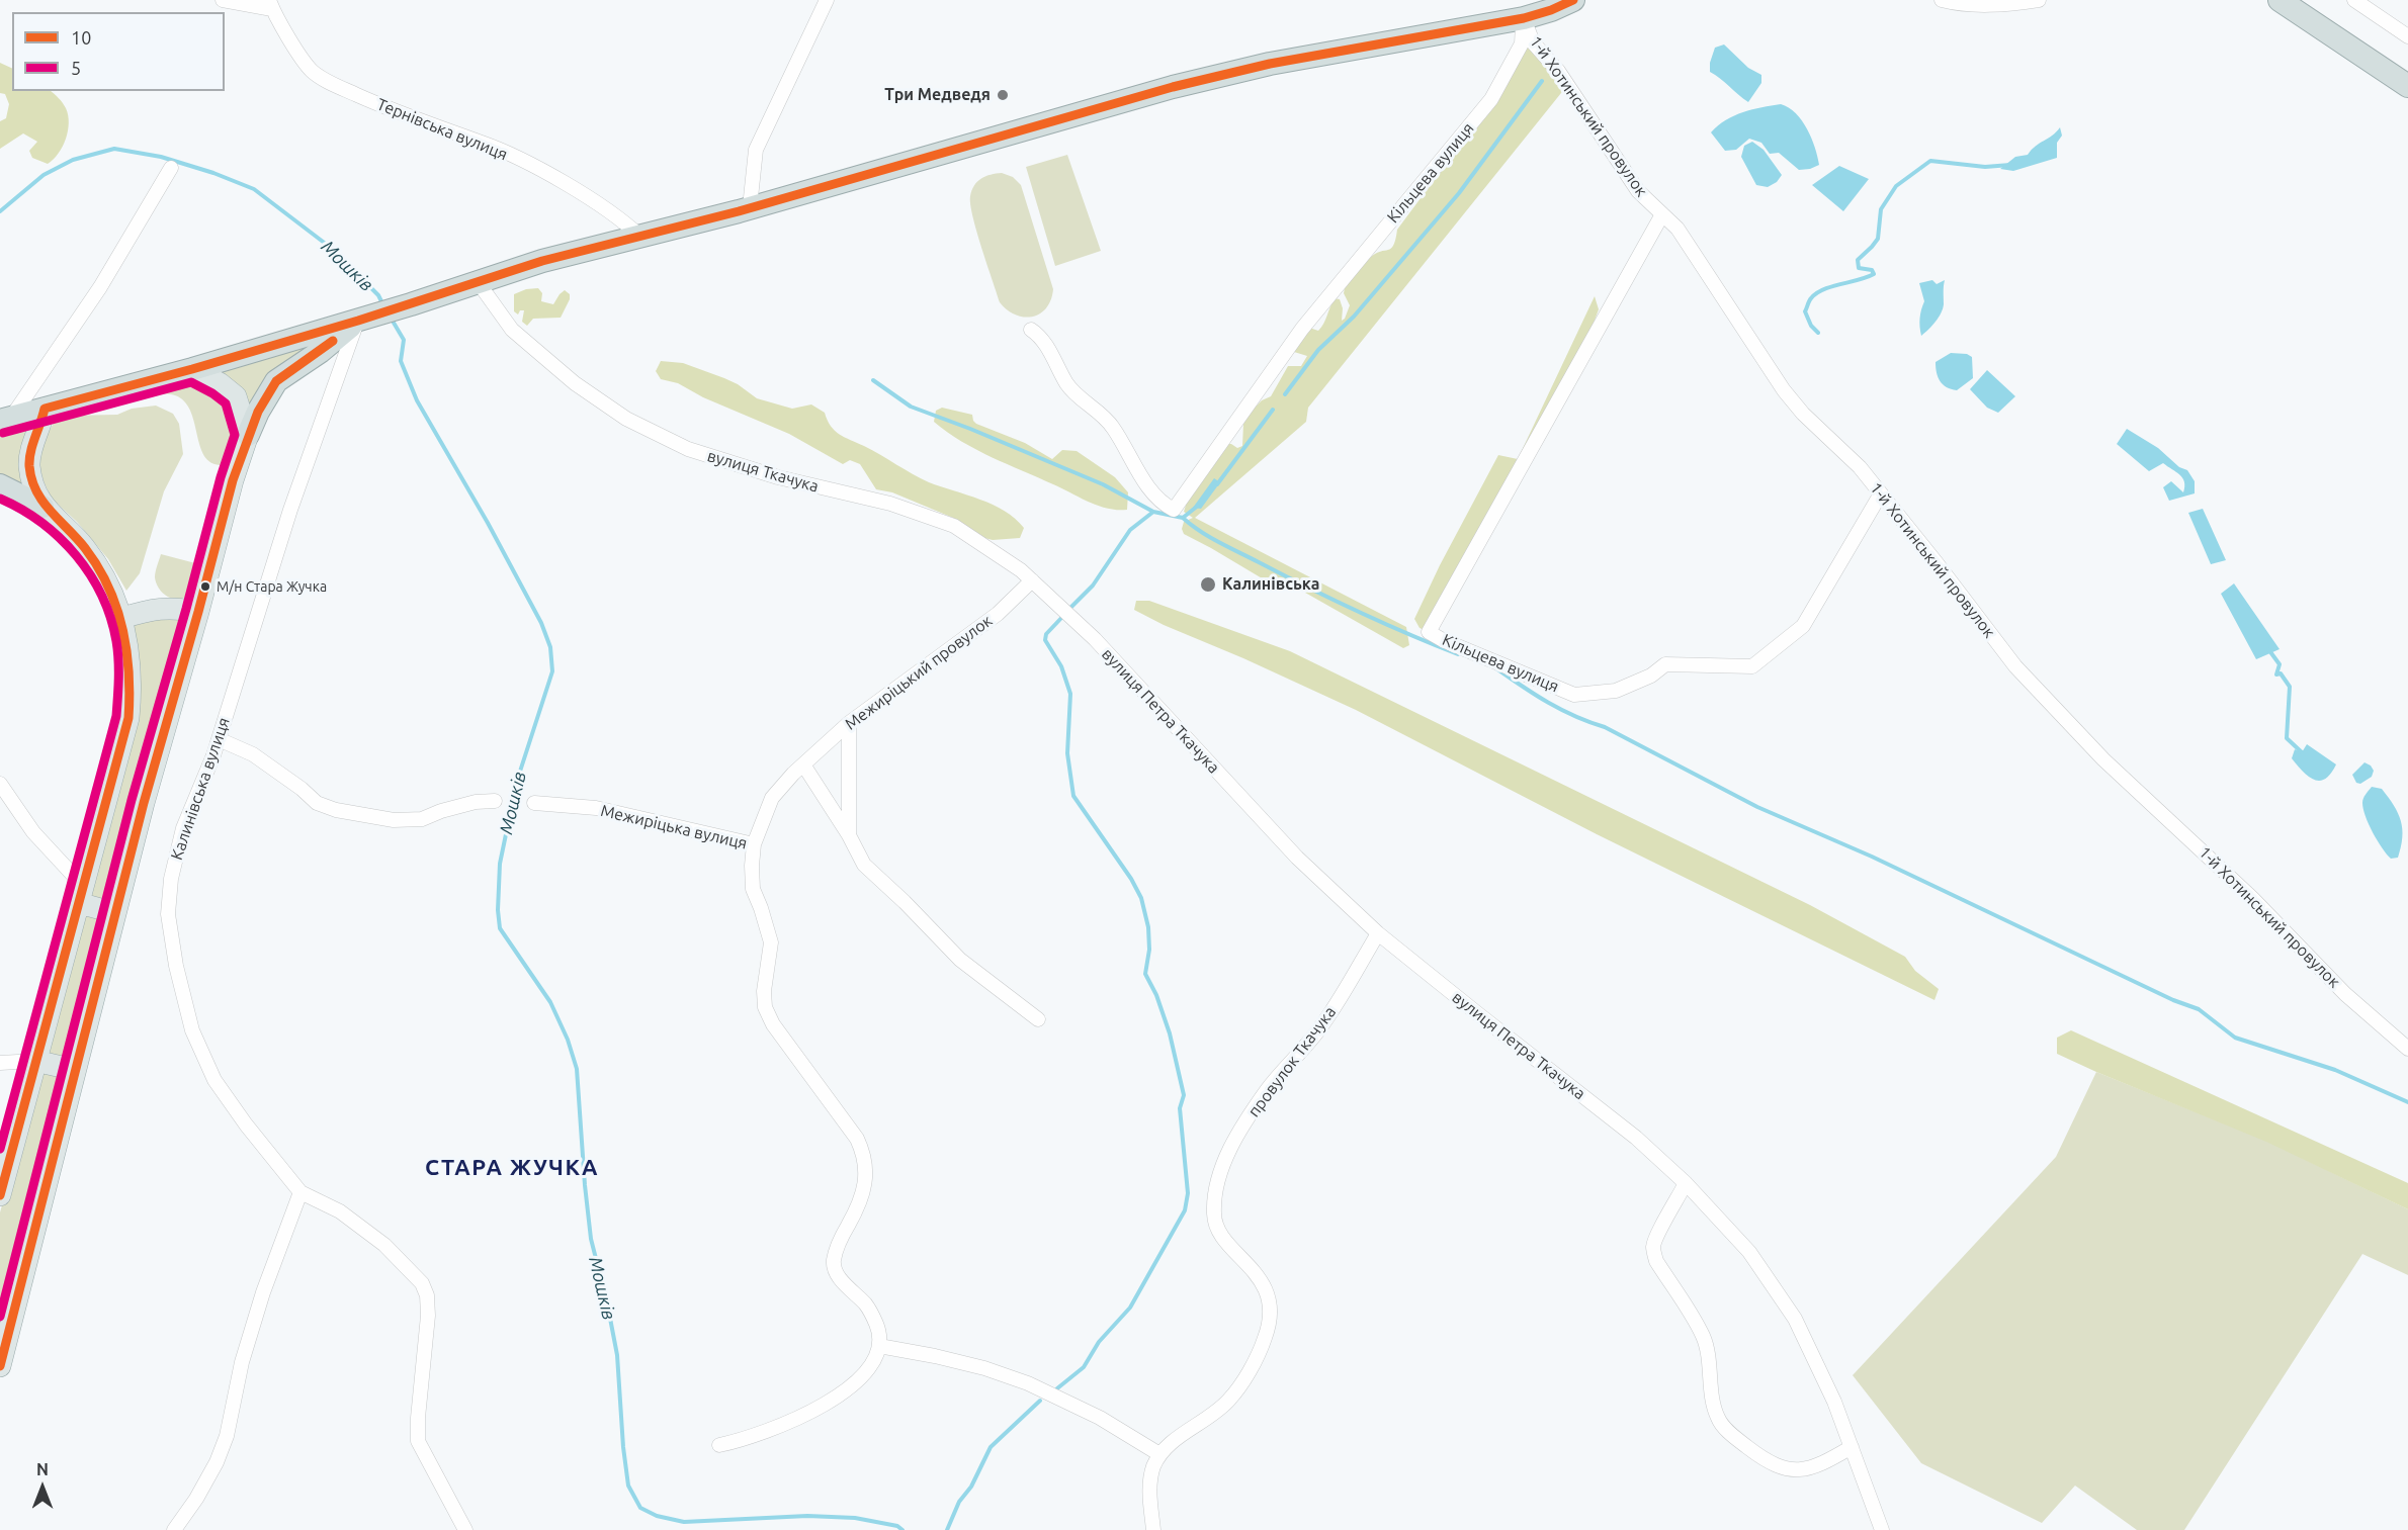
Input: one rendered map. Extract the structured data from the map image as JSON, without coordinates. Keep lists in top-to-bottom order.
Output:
{
  "streets": {
    "street": [
      "1-й Хотинський провулок",
      "Тернівська вулиця",
      "Кільцева вулиця",
      "вулиця Ткачука",
      "Межиріцький провулок",
      "вулиця Петра Ткачука",
      "Калинівська вулиця",
      "Межиріцька вулиця",
      "провулок Ткачука"
    ]
  },
  "crossings": [
    ["1-й Хотинський провулок", "Кільцева вулиця"],
    ["вулиця Ткачука", "Межиріцький провулок"],
    ["вулиця Ткачука", "вулиця Петра Ткачука"],
    ["Межиріцький провулок", "Межиріцька вулиця"],
    ["вулиця Петра Ткачука", "провулок Ткачука"]
  ],
  "districts": ["СТАРА ЖУЧКА"],
  "water": ["Мошків"],
  "places": ["Три Медведя", "Калинівська", "М/н Стара Жучка"],
  "lines": ["transit line 10", "transit line 5"],
  "legend": ["10", "5"],
  "north": "top"
}
